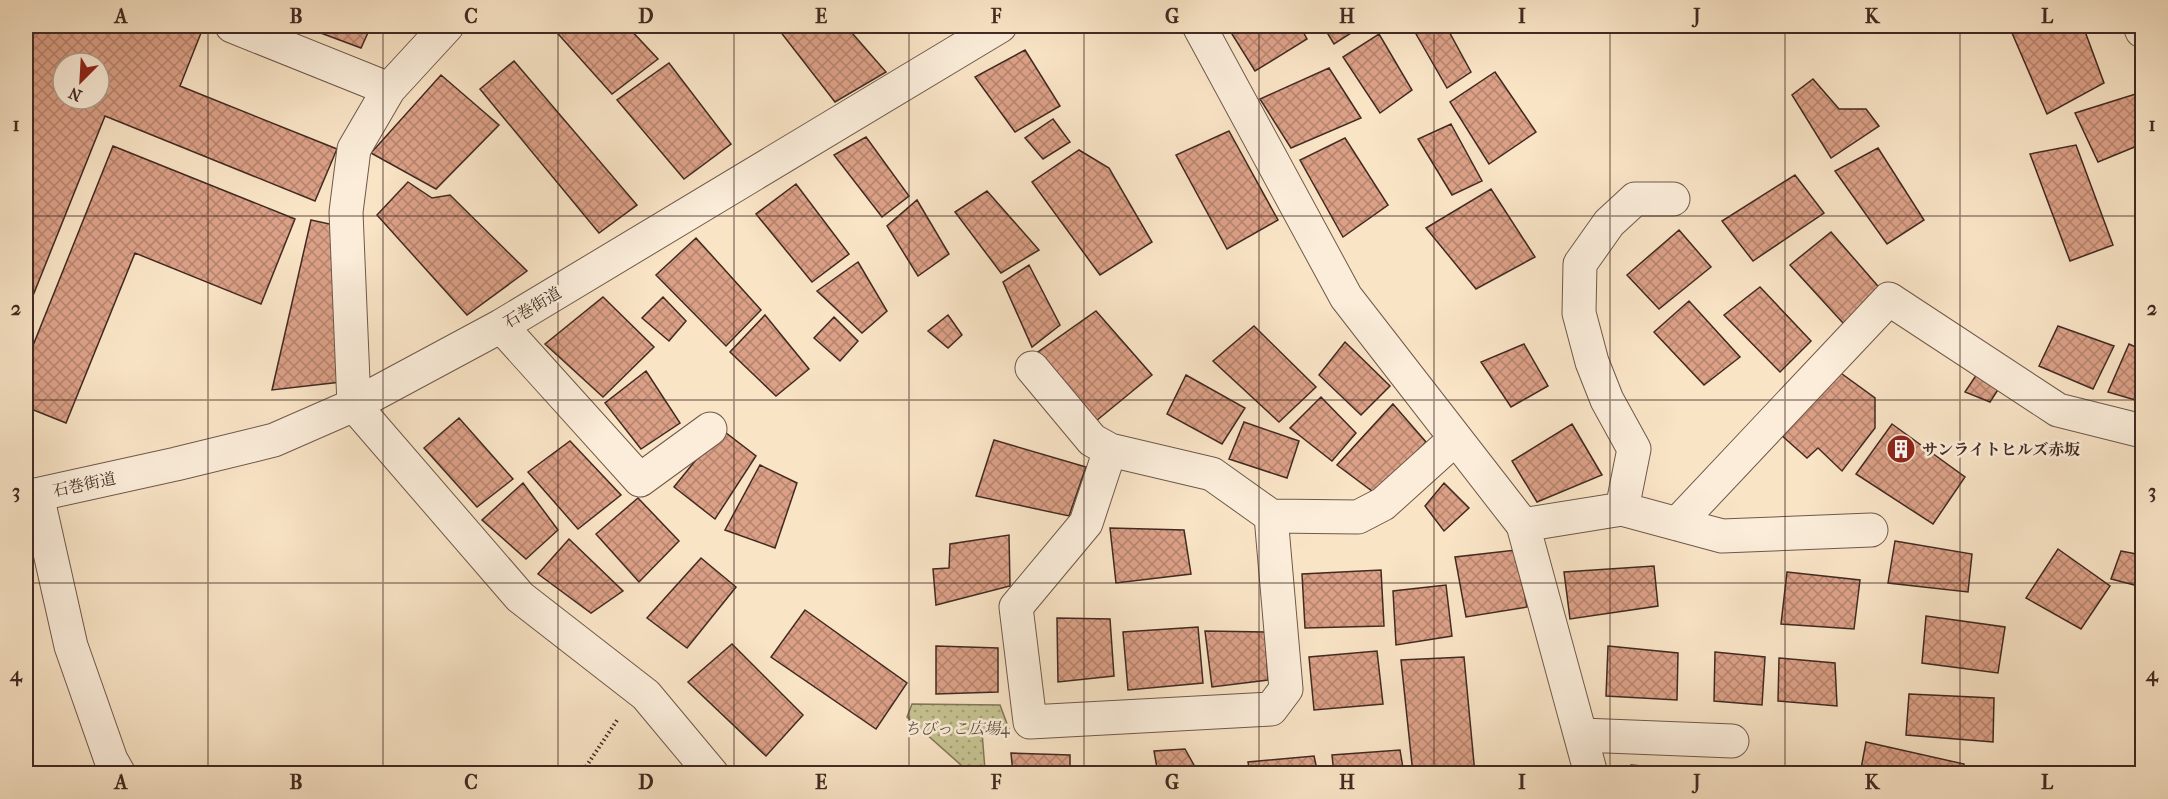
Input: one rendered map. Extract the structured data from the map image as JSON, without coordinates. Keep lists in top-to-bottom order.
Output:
{
  "streets": {
    "street": ["石巻街道"]
  },
  "parks": ["ちびっこ広場4"],
  "places": {
    "building": ["サンライトヒルズ赤坂"]
  },
  "north": "bottom left",
  "grid": {
    "columns": [
      "A",
      "B",
      "C",
      "D",
      "E",
      "F",
      "G",
      "H",
      "I",
      "J",
      "K",
      "L"
    ],
    "rows": [
      "1",
      "2",
      "3",
      "4"
    ]
  }
}
